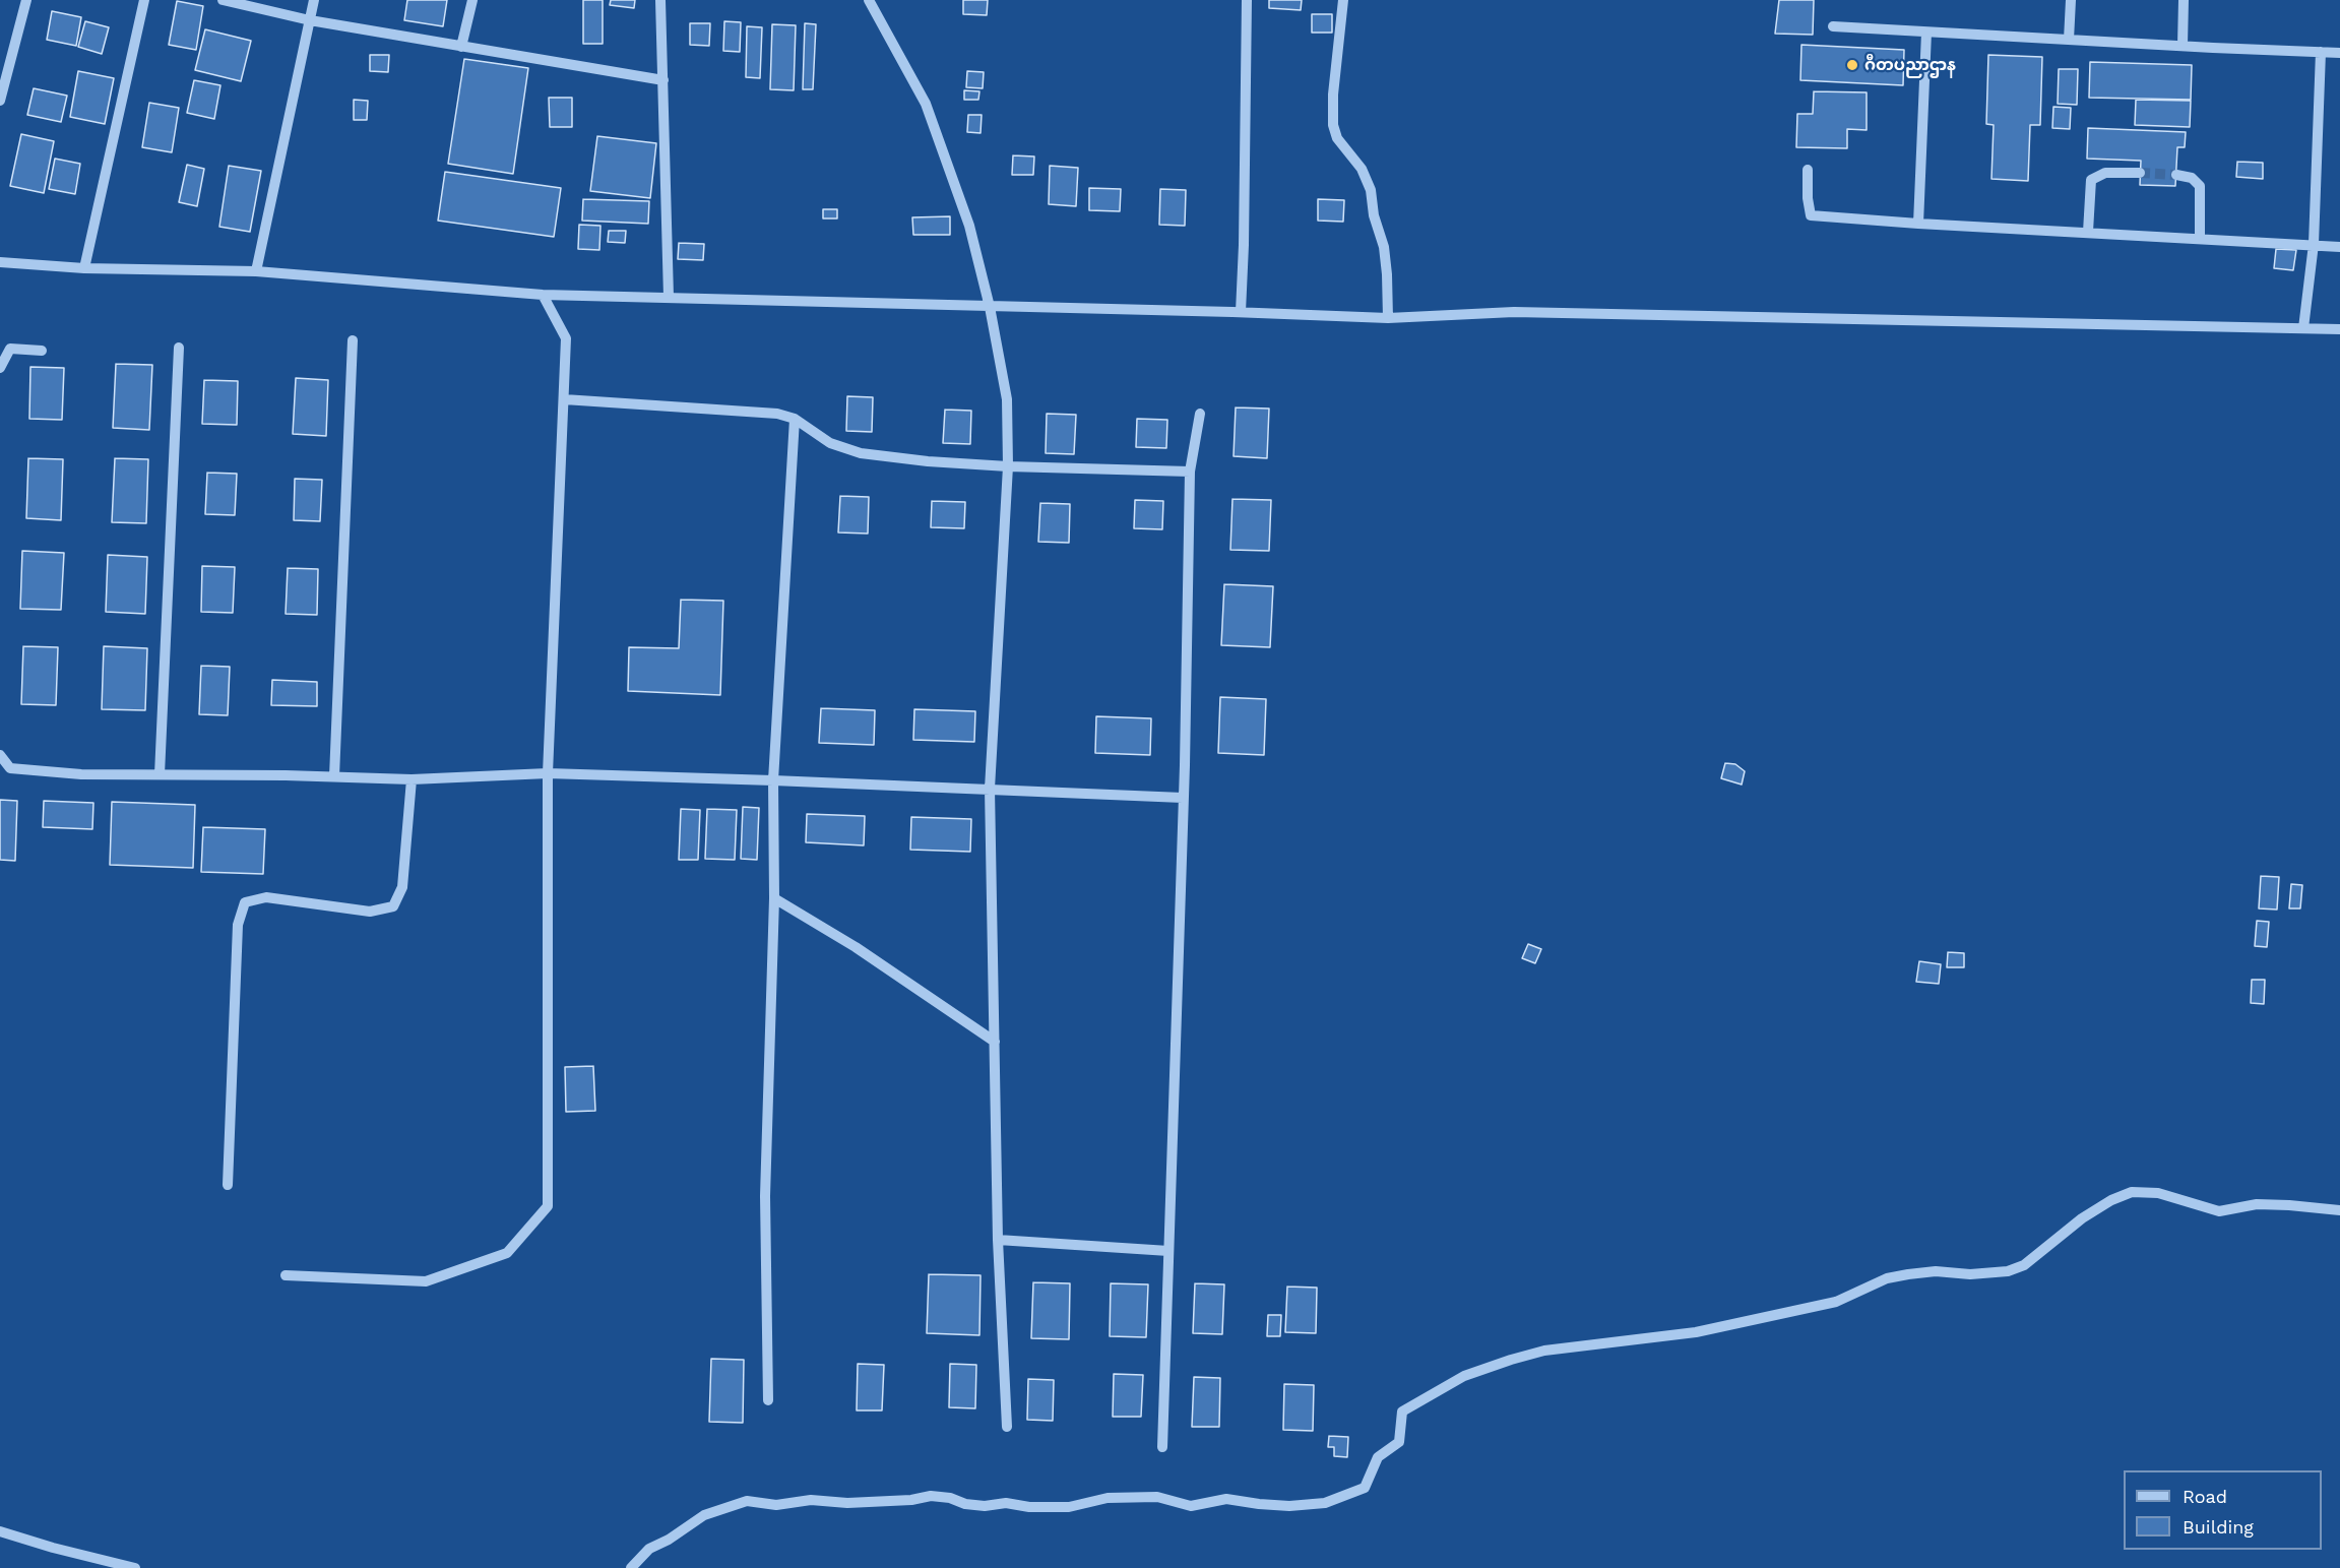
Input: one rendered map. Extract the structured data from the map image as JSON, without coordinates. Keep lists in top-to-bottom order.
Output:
{
  "places": ["ဂီတပညာဌာန"],
  "legend": ["Road", "Building"]
}
